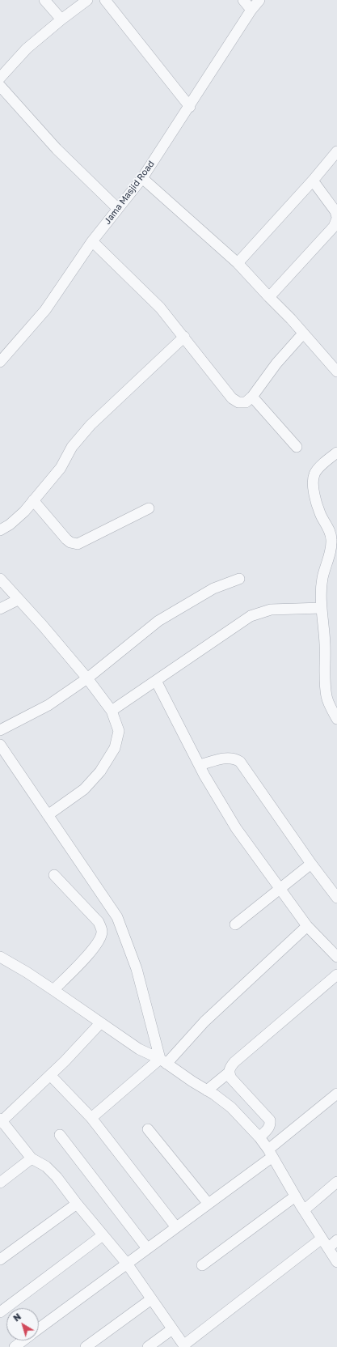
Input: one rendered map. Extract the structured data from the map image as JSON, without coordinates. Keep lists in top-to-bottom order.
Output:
{
  "streets": {
    "street": ["Jama Masjid Road"]
  },
  "north": "top left"
}
